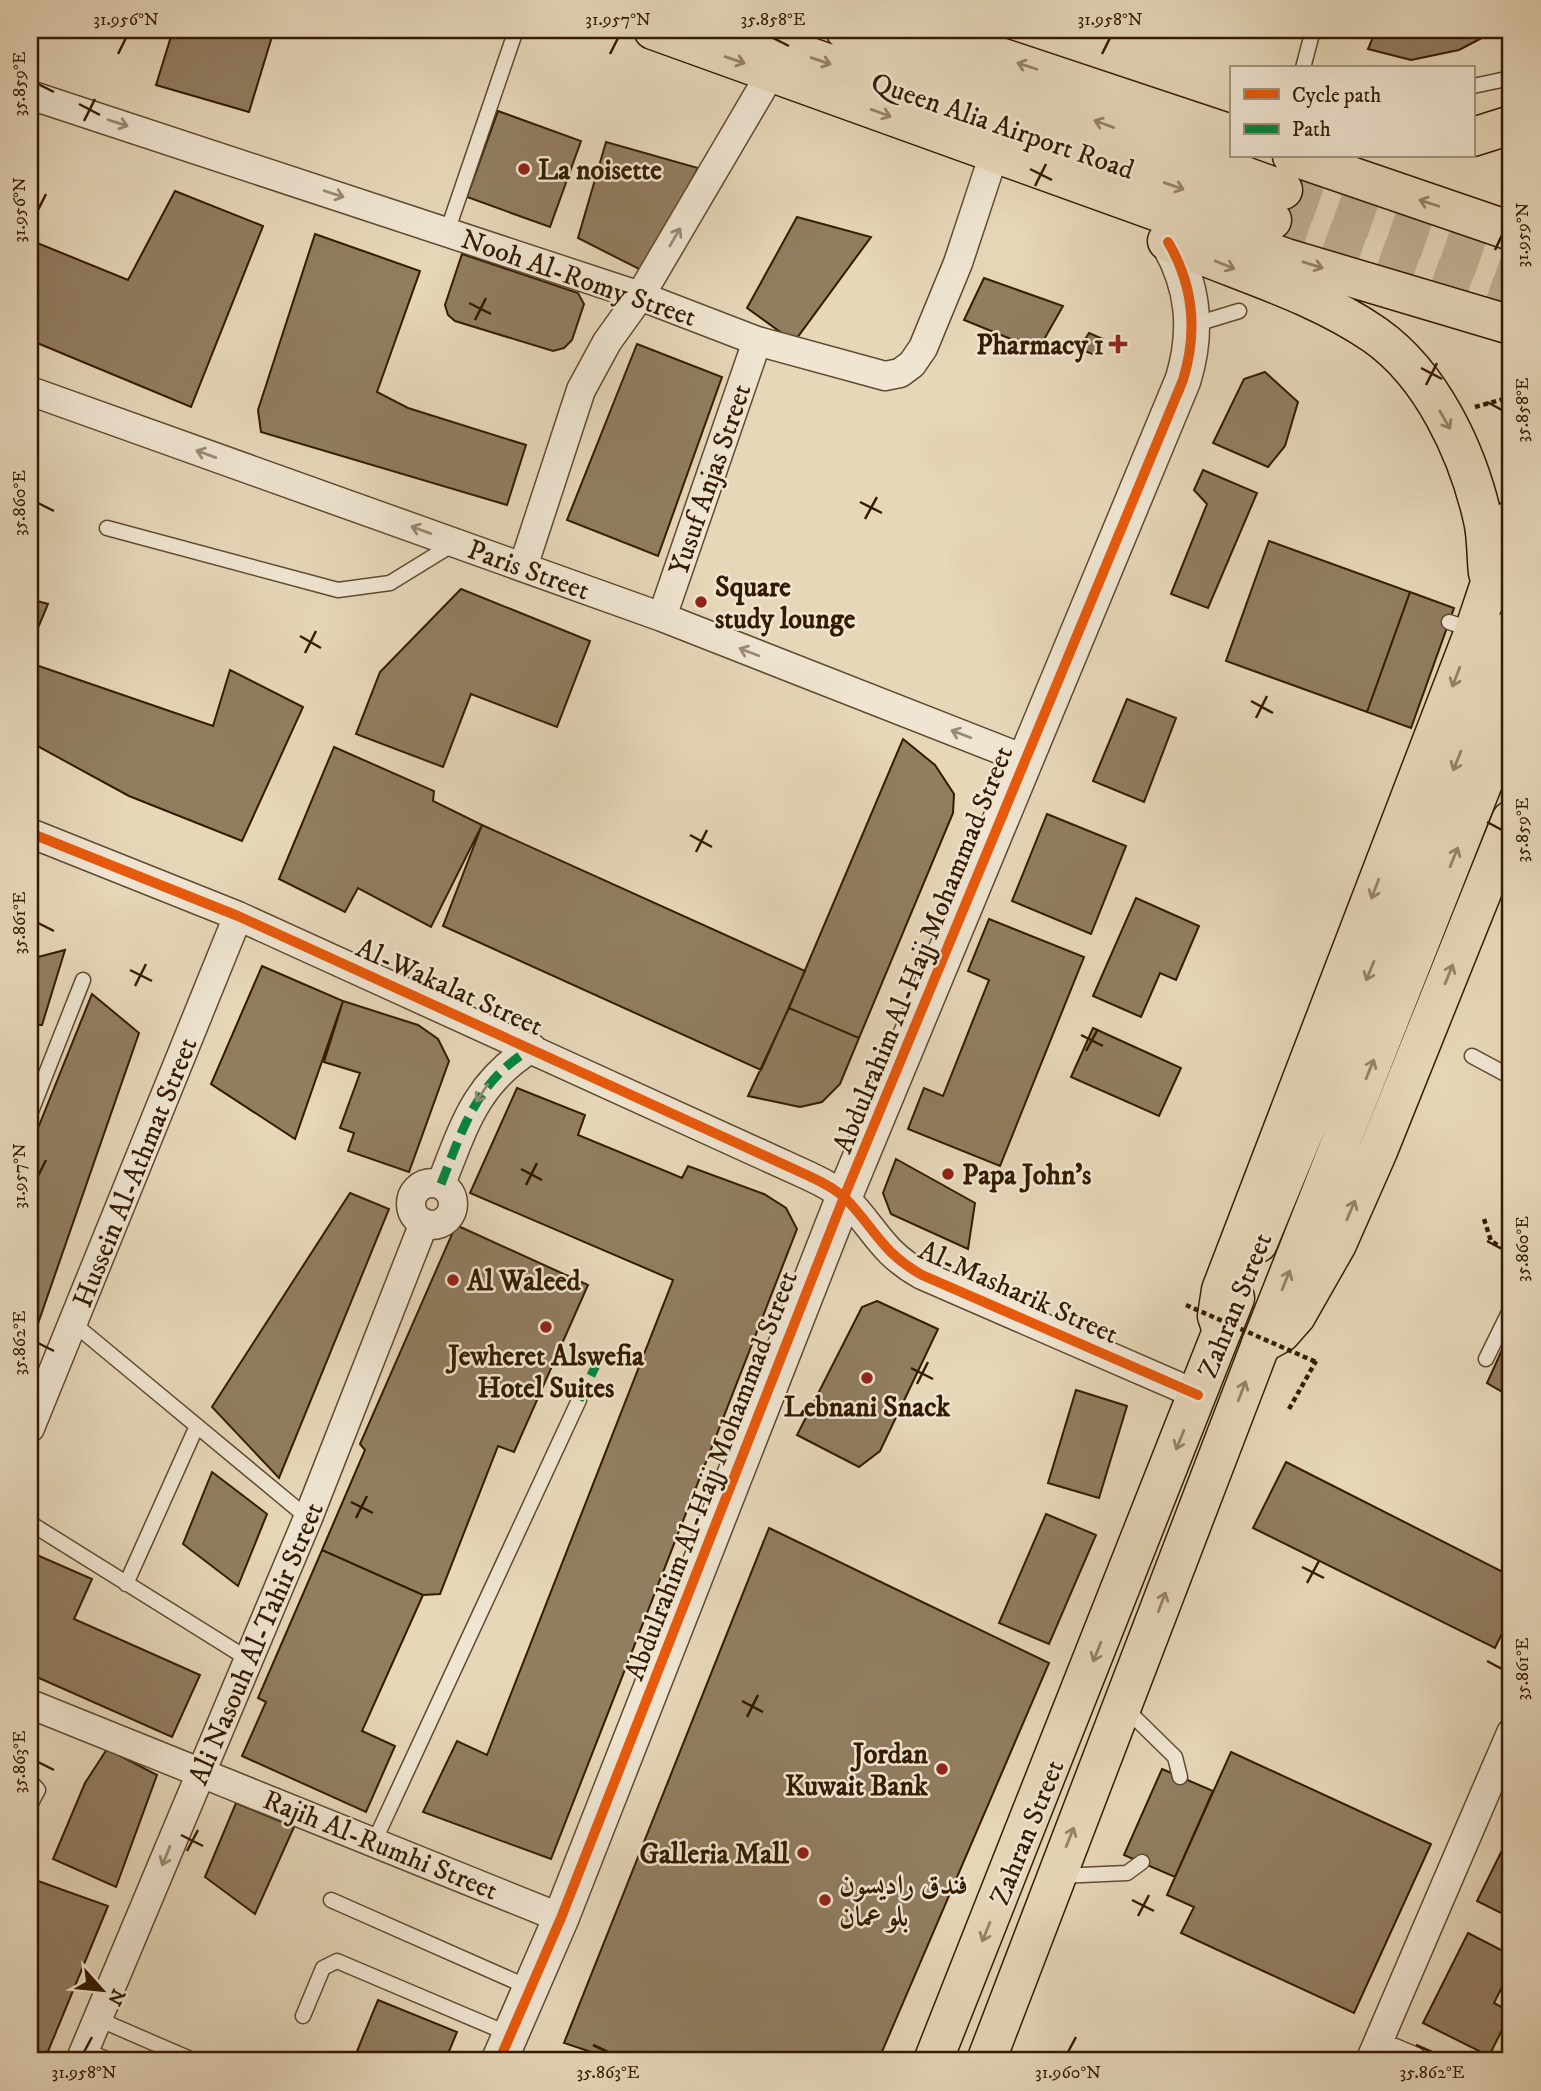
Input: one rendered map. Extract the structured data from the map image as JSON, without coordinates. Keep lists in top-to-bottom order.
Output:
{
  "streets": {
    "main road": ["Queen Alia Airport Road", "Zahran Street"],
    "street": [
      "Nooh Al-Romy Street",
      "Yusuf Anjas Street",
      "Paris Street",
      "Abdulrahim Al-Hajj Mohammad Street",
      "Al-Wakalat Street",
      "Hussein Al-Athmat Street",
      "Al-Masharik Street",
      "Ali Nasouh Al-Tahir Street",
      "Rajih Al-Rumhi Street"
    ]
  },
  "crossings": [
    ["Nooh Al-Romy Street", "Yusuf Anjas Street"],
    ["Yusuf Anjas Street", "Paris Street"],
    ["Paris Street", "Abdulrahim Al-Hajj Mohammad Street"],
    ["Abdulrahim Al-Hajj Mohammad Street", "Al-Wakalat Street"],
    ["Abdulrahim Al-Hajj Mohammad Street", "Al-Masharik Street"],
    ["Abdulrahim Al-Hajj Mohammad Street", "Rajih Al-Rumhi Street"],
    ["Al-Wakalat Street", "Hussein Al-Athmat Street"],
    ["Al-Wakalat Street", "Al-Masharik Street"],
    ["Al-Wakalat Street", "Ali Nasouh Al-Tahir Street"],
    ["Al-Masharik Street", "Zahran Street"],
    ["Ali Nasouh Al-Tahir Street", "Rajih Al-Rumhi Street"]
  ],
  "one_way": ["Nooh Al-Romy Street", "Paris Street", "Ali Nasouh Al-Tahir Street"],
  "places": {
    "other": [
      "La noisette",
      "Square study lounge",
      "Papa John's",
      "Al Waleed",
      "Jewheret Alswefia Hotel Suites",
      "Lebnani Snack",
      "Jordan Kuwait Bank",
      "Galleria Mall",
      "فندق راديسون بلو عمان"
    ],
    "health": ["Pharmacy 1"]
  },
  "legend": ["Cycle path", "Path"],
  "north": "bottom right",
  "coordinates": [
    "31.956°N",
    "31.957°N",
    "35.858°E",
    "31.958°N",
    "35.859°E",
    "31.959°N",
    "35.860°E",
    "35.861°E",
    "35.862°E",
    "35.863°E",
    "31.960°N"
  ]
}
